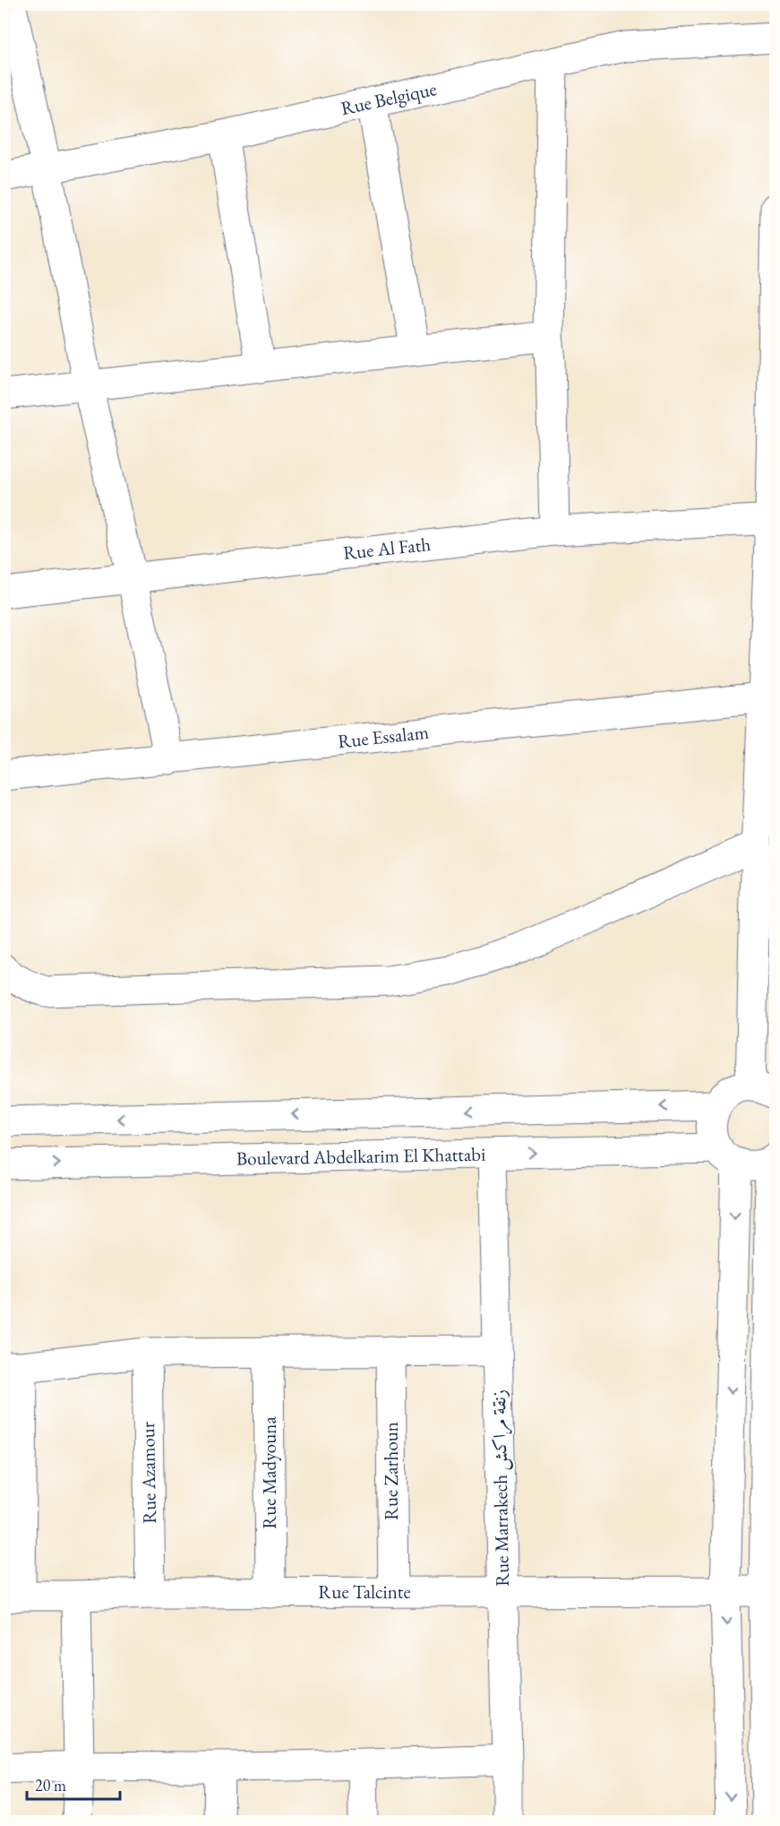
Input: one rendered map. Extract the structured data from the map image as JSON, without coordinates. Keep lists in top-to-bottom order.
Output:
{
  "streets": {
    "street": [
      "Rue Belgique",
      "Rue Al Fath",
      "Rue Essalam",
      "Boulevard Abdelkarim El Khattabi",
      "Rue Zarhoun",
      "Rue Azamour",
      "Rue Madyouna",
      "Rue Marrakech زنقة مراكش",
      "Rue Talcinte"
    ]
  },
  "crossings": [
    ["Boulevard Abdelkarim El Khattabi", "Rue Marrakech زنقة مراكش"],
    ["Rue Zarhoun", "Rue Talcinte"],
    ["Rue Azamour", "Rue Talcinte"],
    ["Rue Madyouna", "Rue Talcinte"],
    ["Rue Marrakech زنقة مراكش", "Rue Talcinte"]
  ],
  "scale_bar": "20 m"
}
